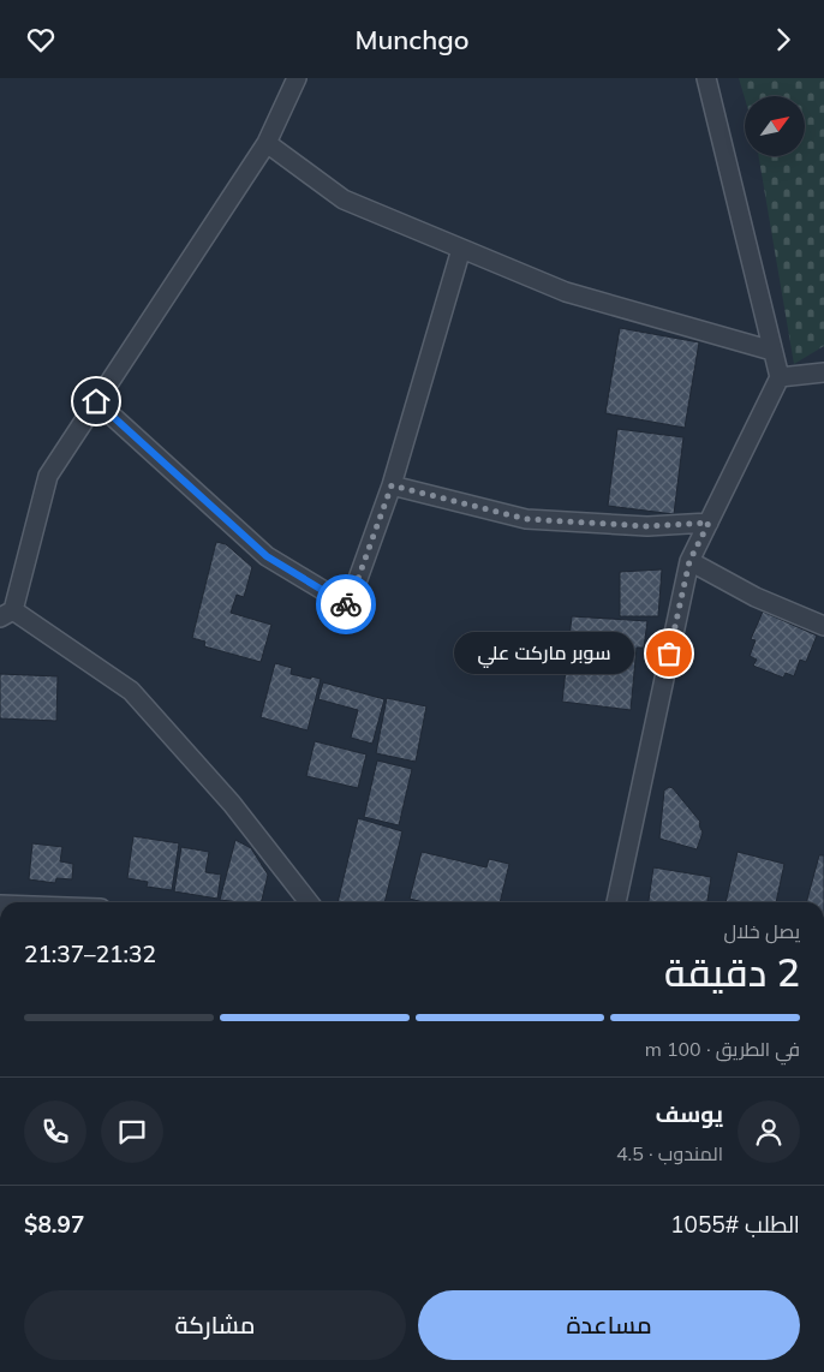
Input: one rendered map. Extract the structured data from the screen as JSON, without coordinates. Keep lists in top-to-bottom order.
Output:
{
  "places": ["سوبر ماركت علي"],
  "north": "top right",
  "page": {
    "header": "Munchgo",
    "bubble": "سوبر ماركت علي",
    "heading": ["2 دقيقة", "يصل خلال", "21:32–21:37"],
    "panel": [
      "يوسف",
      "المندوب · 4.5",
      "الطلب #1055",
      "$8.97"
    ],
    "bar": "في الطريق · 100 m",
    "buttons": ["مساعدة", "مشاركة"]
  }
}
